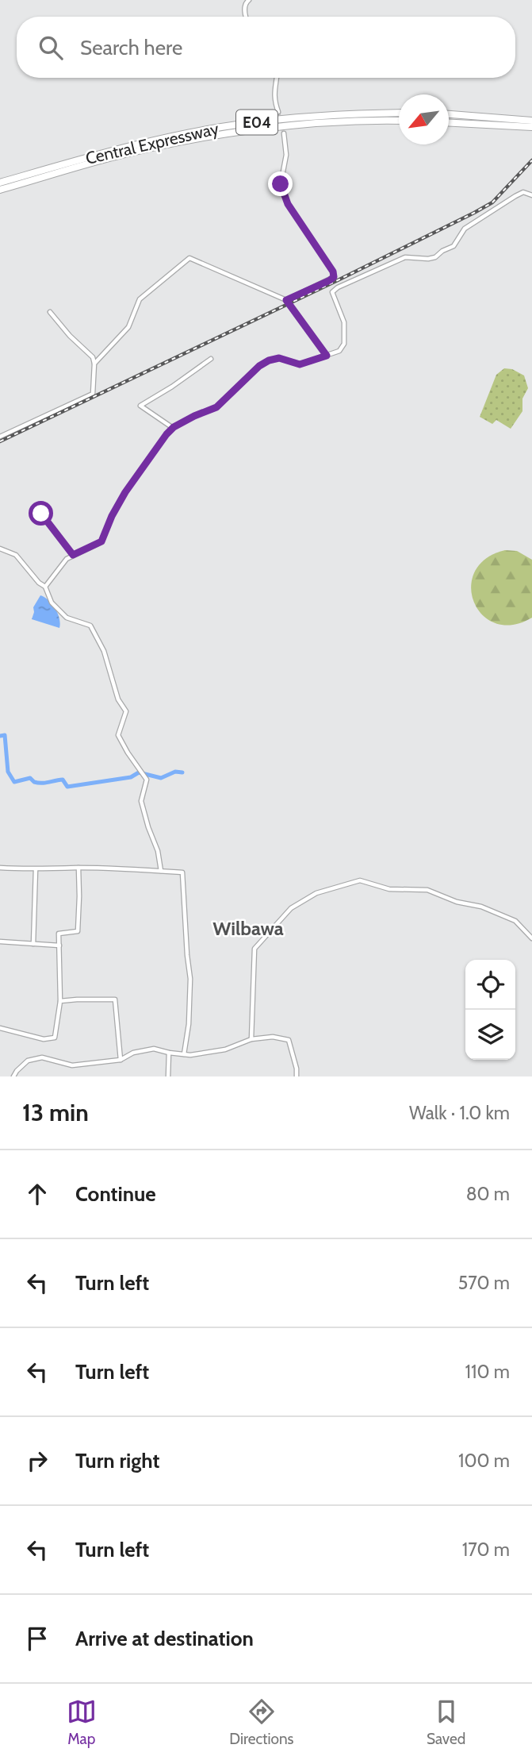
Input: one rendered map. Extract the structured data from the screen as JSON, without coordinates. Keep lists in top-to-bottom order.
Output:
{
  "streets": {
    "highway": ["E04", "Central Expressway"]
  },
  "districts": ["Wilbawa"],
  "north": "bottom left",
  "page": {
    "search": "Search here",
    "heading": ["13 min", "Walk · 1.0 km"],
    "list": [
      ["Continue", "80 m"],
      ["Turn left", "570 m"],
      ["Turn left", "110 m"],
      ["Turn right", "100 m"],
      ["Turn left", "170 m"],
      "Arrive at destination"
    ],
    "nav": ["Map", "Directions", "Saved"]
  }
}
